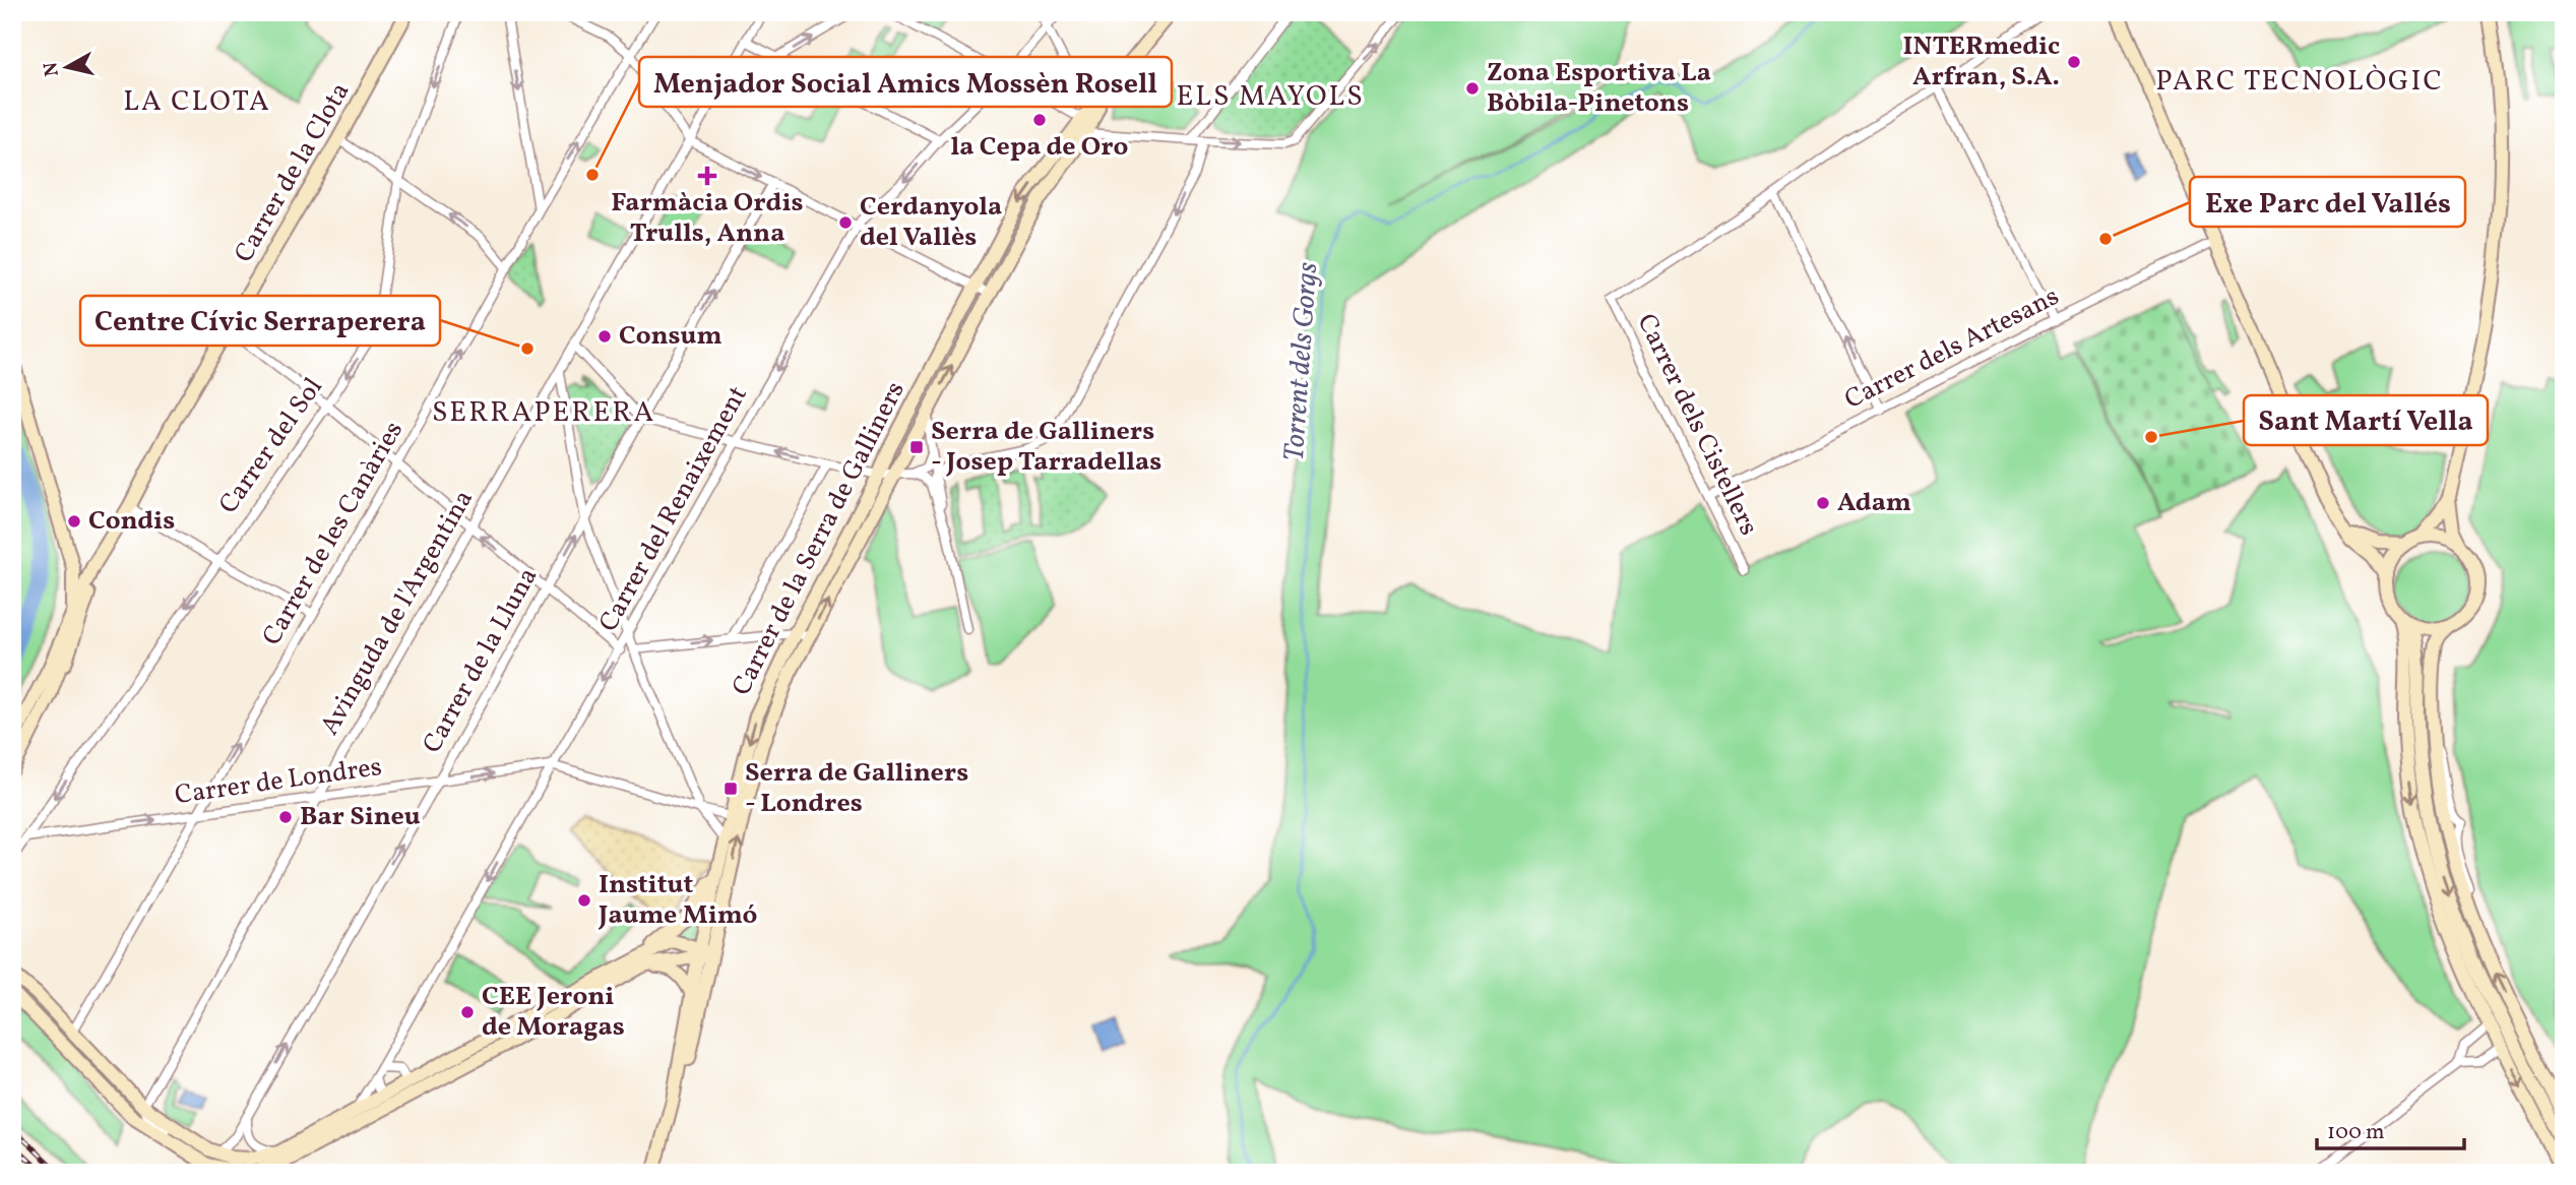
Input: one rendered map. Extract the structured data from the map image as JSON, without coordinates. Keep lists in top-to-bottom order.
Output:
{
  "streets": {
    "street": [
      "Carrer de la Clota",
      "Carrer dels Artesans",
      "Carrer dels Cistellers",
      "Carrer del Sol",
      "Carrer del Renaixement",
      "Carrer de les Canàries",
      "Carrer de la Serra de Galliners",
      "Avinguda de l'Argentina",
      "Carrer de la Lluna",
      "Carrer de Londres"
    ]
  },
  "crossings": [
    ["Carrer dels Artesans", "Carrer dels Cistellers"],
    ["Carrer del Sol", "Carrer de Londres"],
    ["Carrer del Renaixement", "Carrer de Londres"],
    ["Carrer de les Canàries", "Carrer de Londres"],
    ["Carrer de la Serra de Galliners", "Carrer de Londres"],
    ["Avinguda de l'Argentina", "Carrer de Londres"],
    ["Carrer de la Lluna", "Carrer de Londres"]
  ],
  "one_way": [
    "Carrer del Sol",
    "Carrer del Renaixement",
    "Carrer de les Canàries",
    "Carrer de la Lluna",
    "Carrer de Londres"
  ],
  "districts": [
    "PARC TECNOLÒGIC",
    "ELS MAYOLS",
    "LA CLOTA",
    "SERRAPERERA"
  ],
  "water": ["Torrent dels Gorgs"],
  "places": {
    "other": [
      "INTERmedic Arfran, S.A.",
      "Zona Esportiva La Bòbila-Pinetons",
      "la Cepa de Oro",
      "Menjador Social Amics Mossèn Rosell",
      "Cerdanyola del Vallès",
      "Exe Parc del Vallés",
      "Consum",
      "Centre Cívic Serraperera",
      "Sant Martí Vella",
      "Adam",
      "Condis",
      "Bar Sineu",
      "Institut Jaume Mimó",
      "CEE Jeroni de Moragas"
    ],
    "health": ["Farmàcia Ordis Trulls, Anna"],
    "transit": ["Serra de Galliners - Josep Tarradellas", "Serra de Galliners - Londres"]
  },
  "scale_bar": "100 m",
  "north": "left"
}
